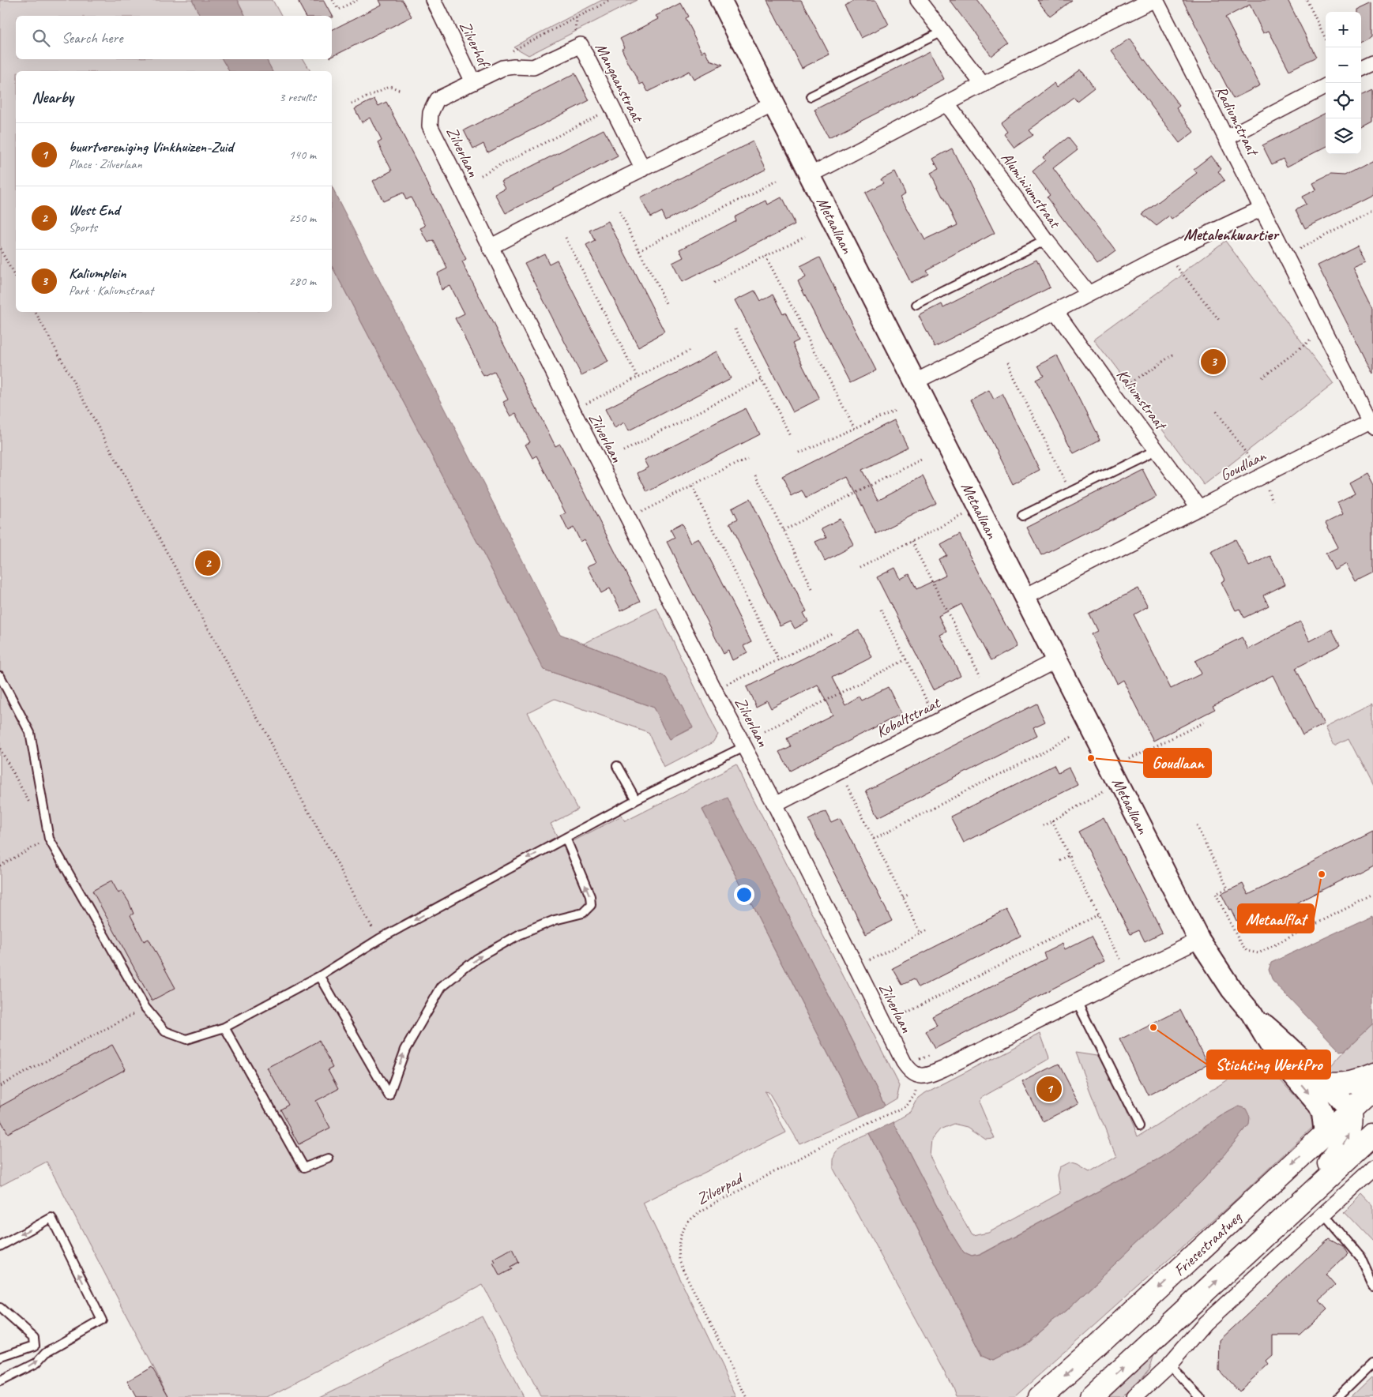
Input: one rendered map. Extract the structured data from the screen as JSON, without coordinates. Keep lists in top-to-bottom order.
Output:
{
  "streets": {
    "highway": ["Friesestraatweg"],
    "street": [
      "Zilverhof",
      "Mangaanstraat",
      "Radiumstraat",
      "Zilverlaan",
      "Aluminiumstraat",
      "Metaallaan",
      "Kaliumstraat",
      "Goudlaan",
      "Kobaltstraat"
    ],
    "path": ["Zilverpad"]
  },
  "crossings": [
    ["Zilverhof", "Mangaanstraat"],
    ["Mangaanstraat", "Zilverlaan"],
    ["Radiumstraat", "Goudlaan"],
    ["Zilverlaan", "Kobaltstraat"],
    ["Zilverlaan", "Zilverpad"],
    ["Metaallaan", "Goudlaan"],
    ["Metaallaan", "Kobaltstraat"],
    ["Metaallaan", "Friesestraatweg"],
    ["Kaliumstraat", "Goudlaan"]
  ],
  "districts": ["Metalenkwartier"],
  "places": ["Goudlaan", "Metaalflat", "Stichting WerkPro"],
  "page": {
    "map_buttons": ["+", "−"],
    "search": "Search here",
    "heading": ["Nearby", "3 results"],
    "list": [
      {
        "mark": "1",
        "name": "buurtvereniging Vinkhuizen-Zuid",
        "note": "Place · Zilverlaan",
        "value": "140 m"
      },
      {
        "mark": "2",
        "name": "West End",
        "note": "Sports",
        "value": "250 m"
      },
      {
        "mark": "3",
        "name": "Kaliumplein",
        "note": "Park · Kaliumstraat",
        "value": "280 m"
      }
    ],
    "pins": ["3", "2", "1"]
  }
}
